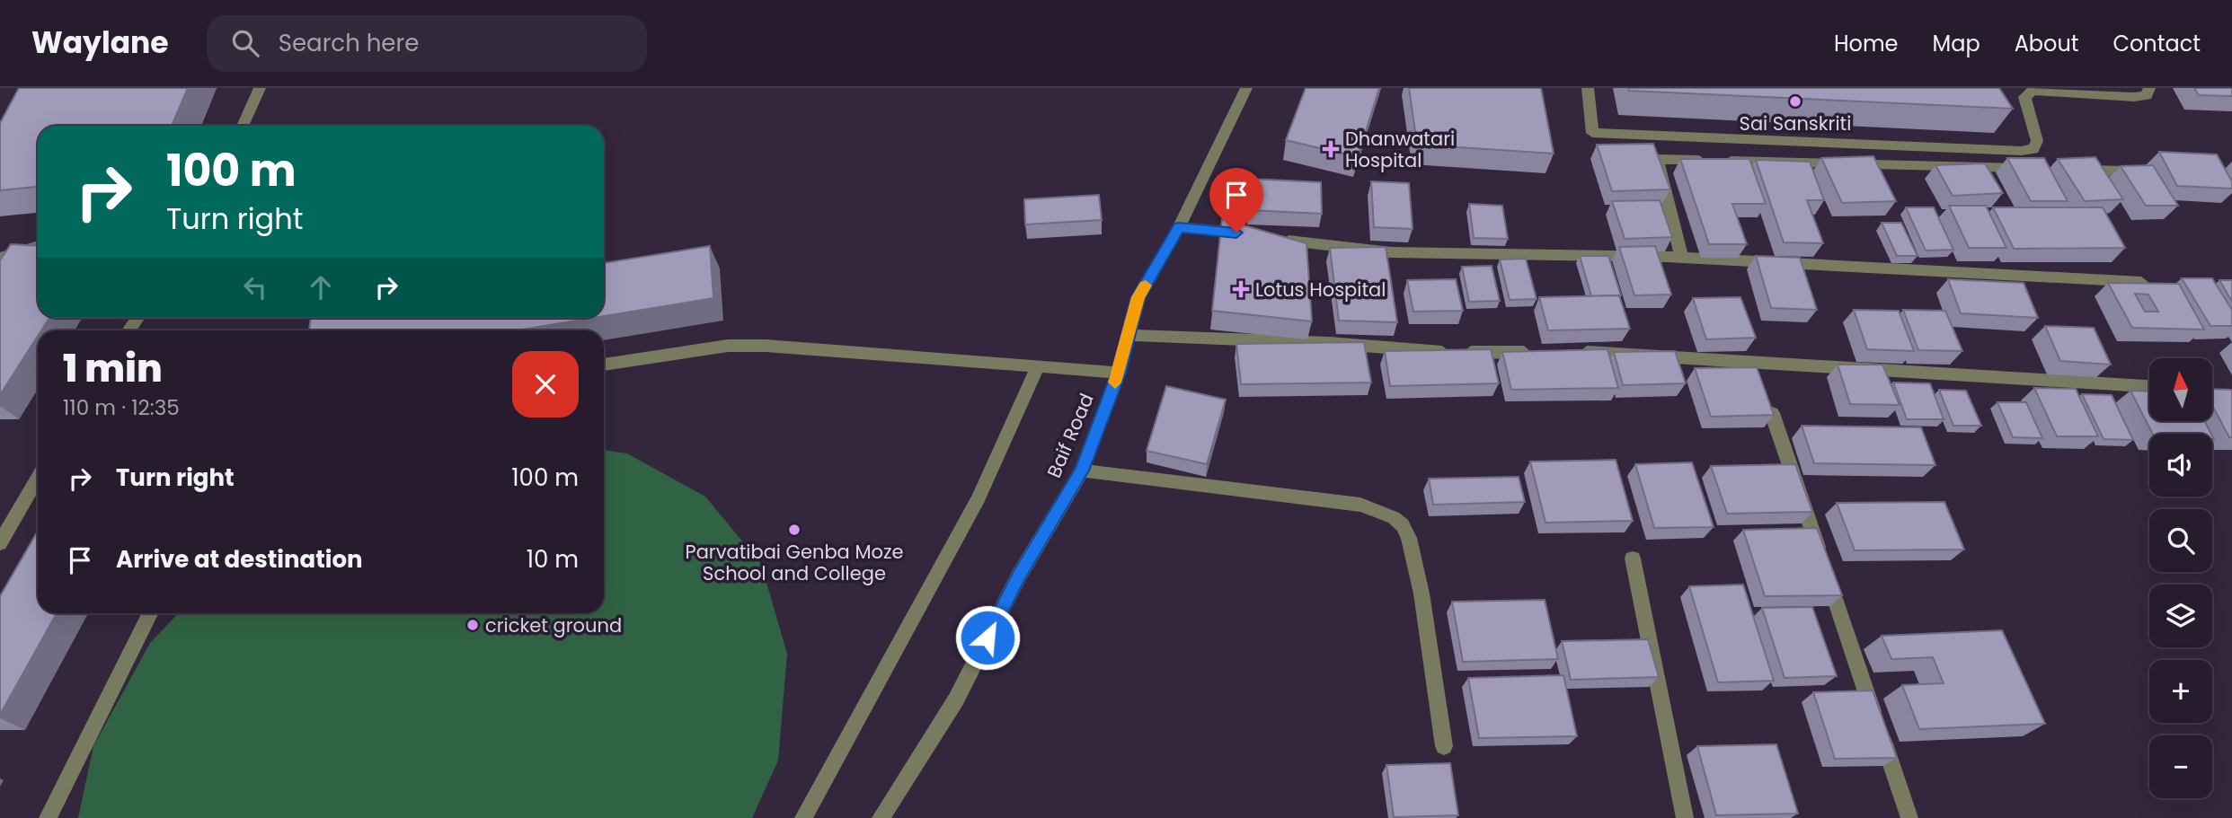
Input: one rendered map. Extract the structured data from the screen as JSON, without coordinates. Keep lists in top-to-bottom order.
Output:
{
  "streets": {
    "street": ["Baif Road"]
  },
  "places": {
    "other": ["Sai Sanskriti", "Parvatibai Genba Moze School and College", "cricket ground"],
    "health": ["Dhanwatari Hospital", "Lotus Hospital"]
  },
  "north": "top",
  "page": {
    "header": "Waylane",
    "search": "Search here",
    "nav": [
      "Home",
      "Map",
      "About",
      "Contact"
    ],
    "turn": ["100 m", "Turn right"],
    "heading": ["1 min", "110 m · 12:35"],
    "map_buttons": ["+", "−"],
    "list": [
      {
        "name": "Turn right",
        "value": "100 m"
      },
      {
        "name": "Arrive at destination",
        "value": "10 m"
      }
    ]
  }
}
